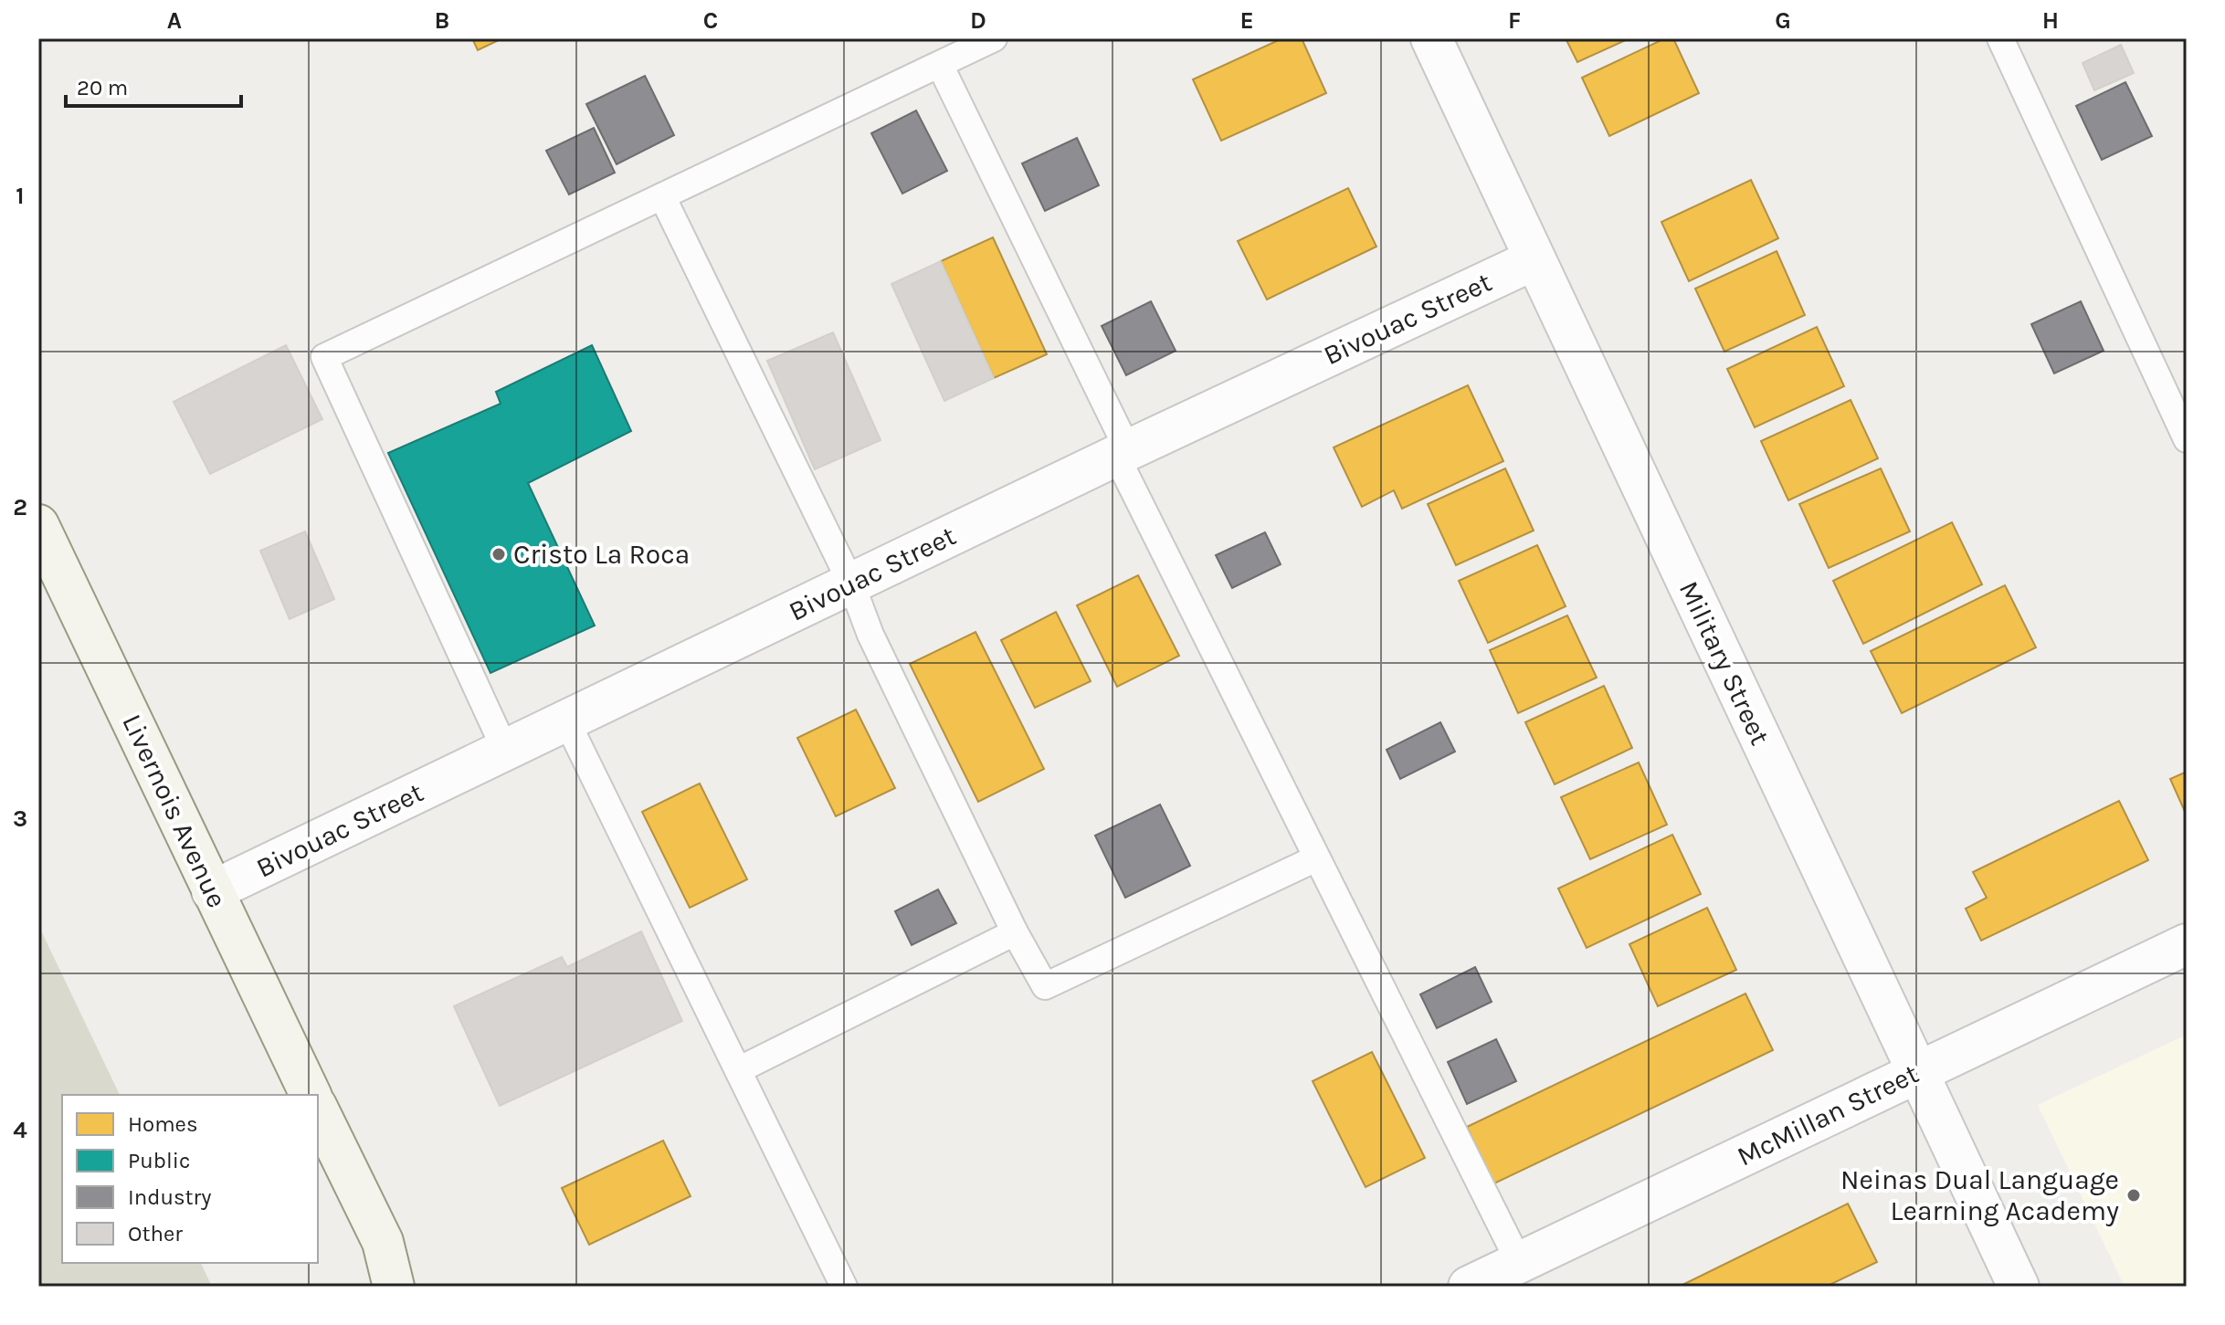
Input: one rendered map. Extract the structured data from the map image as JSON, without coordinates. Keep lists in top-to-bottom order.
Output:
{
  "streets": {
    "main road": ["Livernois Avenue"],
    "street": ["Bivouac Street", "Military Street", "McMillan Street"]
  },
  "crossings": [
    ["Bivouac Street", "Military Street"],
    ["Bivouac Street", "Livernois Avenue"],
    ["Military Street", "McMillan Street"]
  ],
  "places": ["Cristo La Roca", "Neinas Dual Language Learning Academy"],
  "legend": [
    "Homes",
    "Public",
    "Industry",
    "Other"
  ],
  "scale_bar": "20 m",
  "grid": {
    "columns": [
      "A",
      "B",
      "C",
      "D",
      "E",
      "F",
      "G",
      "H"
    ],
    "rows": [
      "1",
      "2",
      "3",
      "4"
    ]
  }
}
